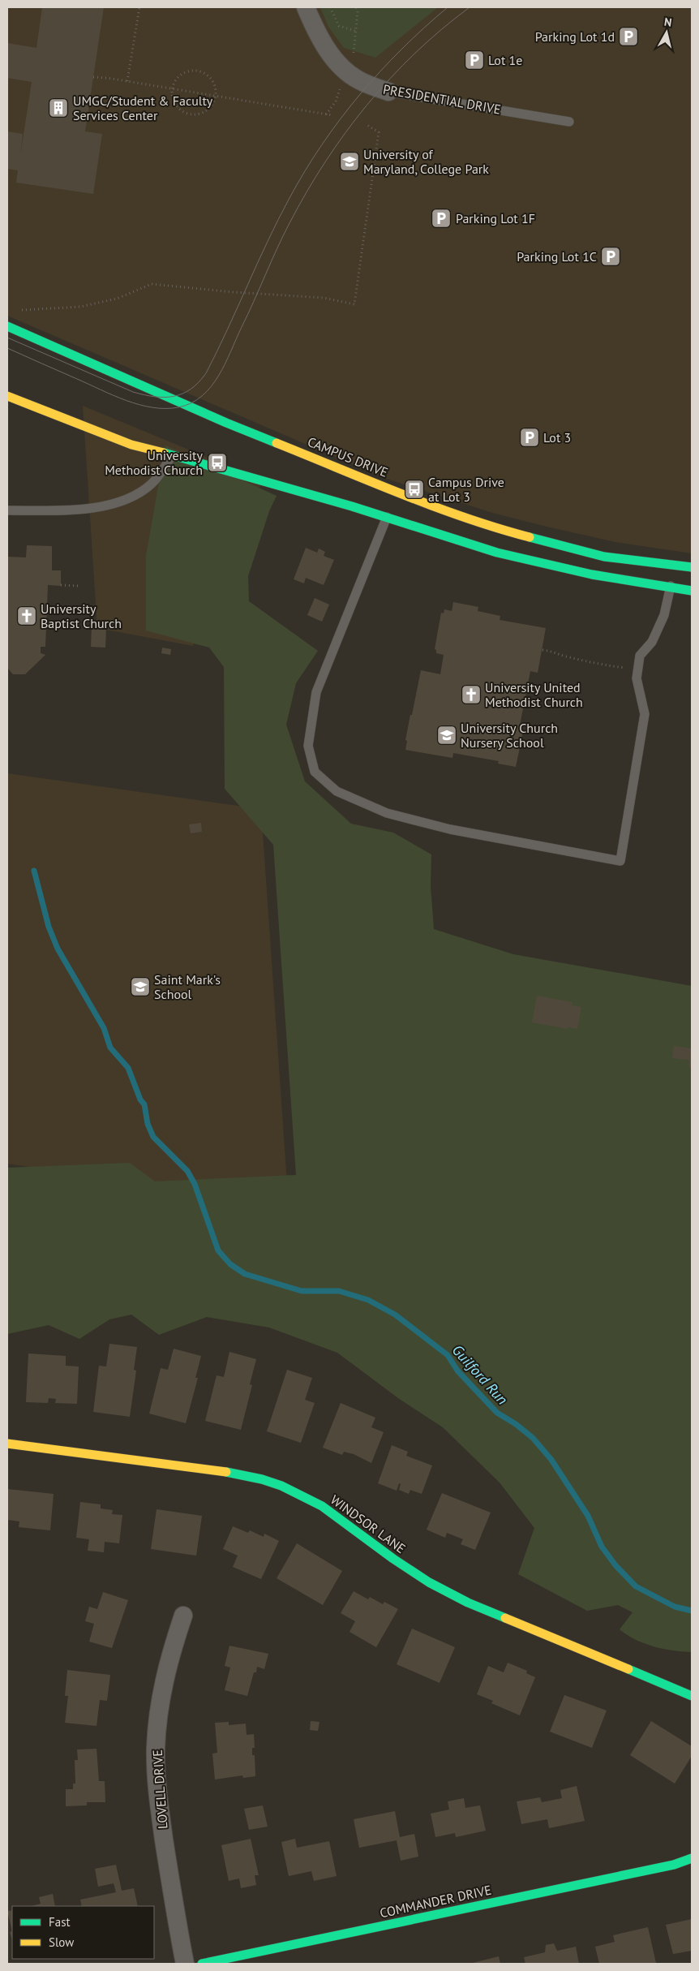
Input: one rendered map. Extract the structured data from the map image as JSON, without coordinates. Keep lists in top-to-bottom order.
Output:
{
  "streets": {
    "street": [
      "PRESIDENTIAL DRIVE",
      "CAMPUS DRIVE",
      "WINDSOR LANE",
      "LOVELL DRIVE",
      "COMMANDER DRIVE"
    ]
  },
  "water": ["Guilford Run"],
  "places": {
    "parking": [
      "Parking Lot 1d",
      "Lot 1e",
      "Parking Lot 1F",
      "Parking Lot 1C",
      "Lot 3"
    ],
    "building": ["UMGC/Student & Faculty Services Center"],
    "school or university": ["University of Maryland, College Park", "University Church Nursery School", "Saint Mark's School"],
    "bus stop": ["University Methodist Church", "Campus Drive at Lot 3"],
    "church": ["University Baptist Church", "University United Methodist Church"]
  },
  "legend": ["Fast", "Slow"],
  "north": "top"
}
